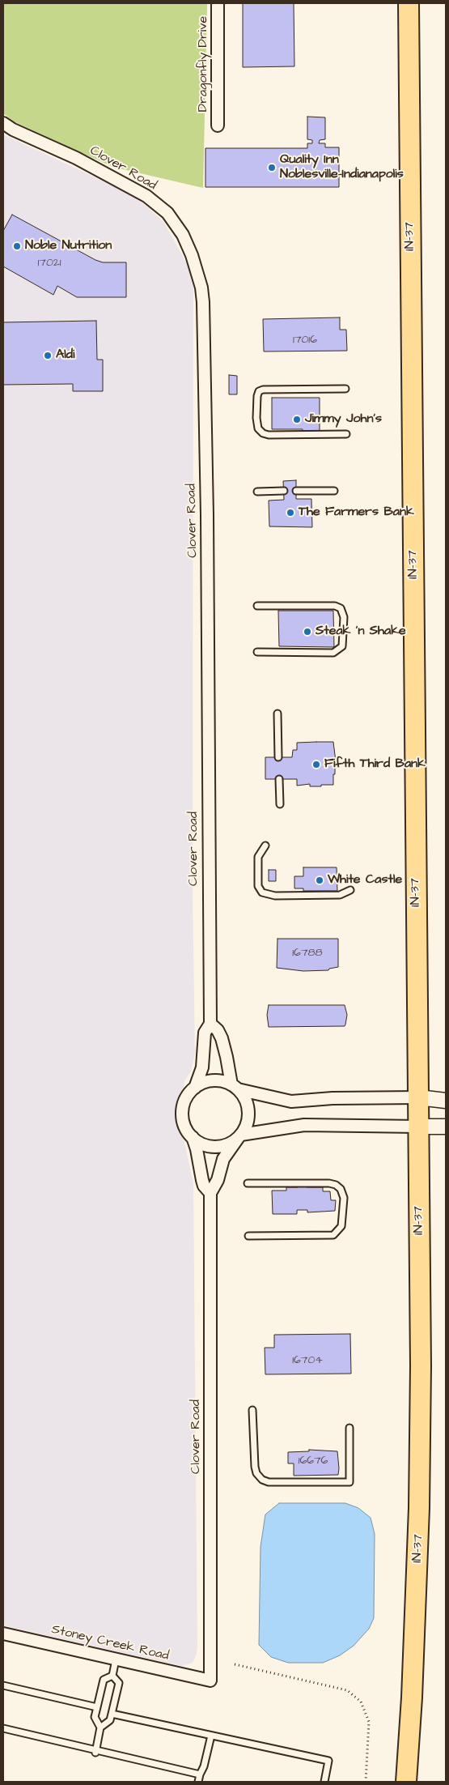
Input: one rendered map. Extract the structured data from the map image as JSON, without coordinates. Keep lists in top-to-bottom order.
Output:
{
  "streets": {
    "highway": ["IN-37"],
    "street": ["Dragonfly Drive", "Clover Road", "Stoney Creek Road"]
  },
  "crossings": [
    ["Clover Road", "Stoney Creek Road"]
  ],
  "places": [
    "Quality Inn Noblesville-Indianapolis",
    "Noble Nutrition",
    "Aldi",
    "Jimmy John's",
    "The Farmers Bank",
    "Steak 'n Shake",
    "Fifth Third Bank",
    "White Castle"
  ],
  "house_numbers": [
    "17021",
    "17016",
    "16788",
    "16704",
    "16676"
  ]
}
